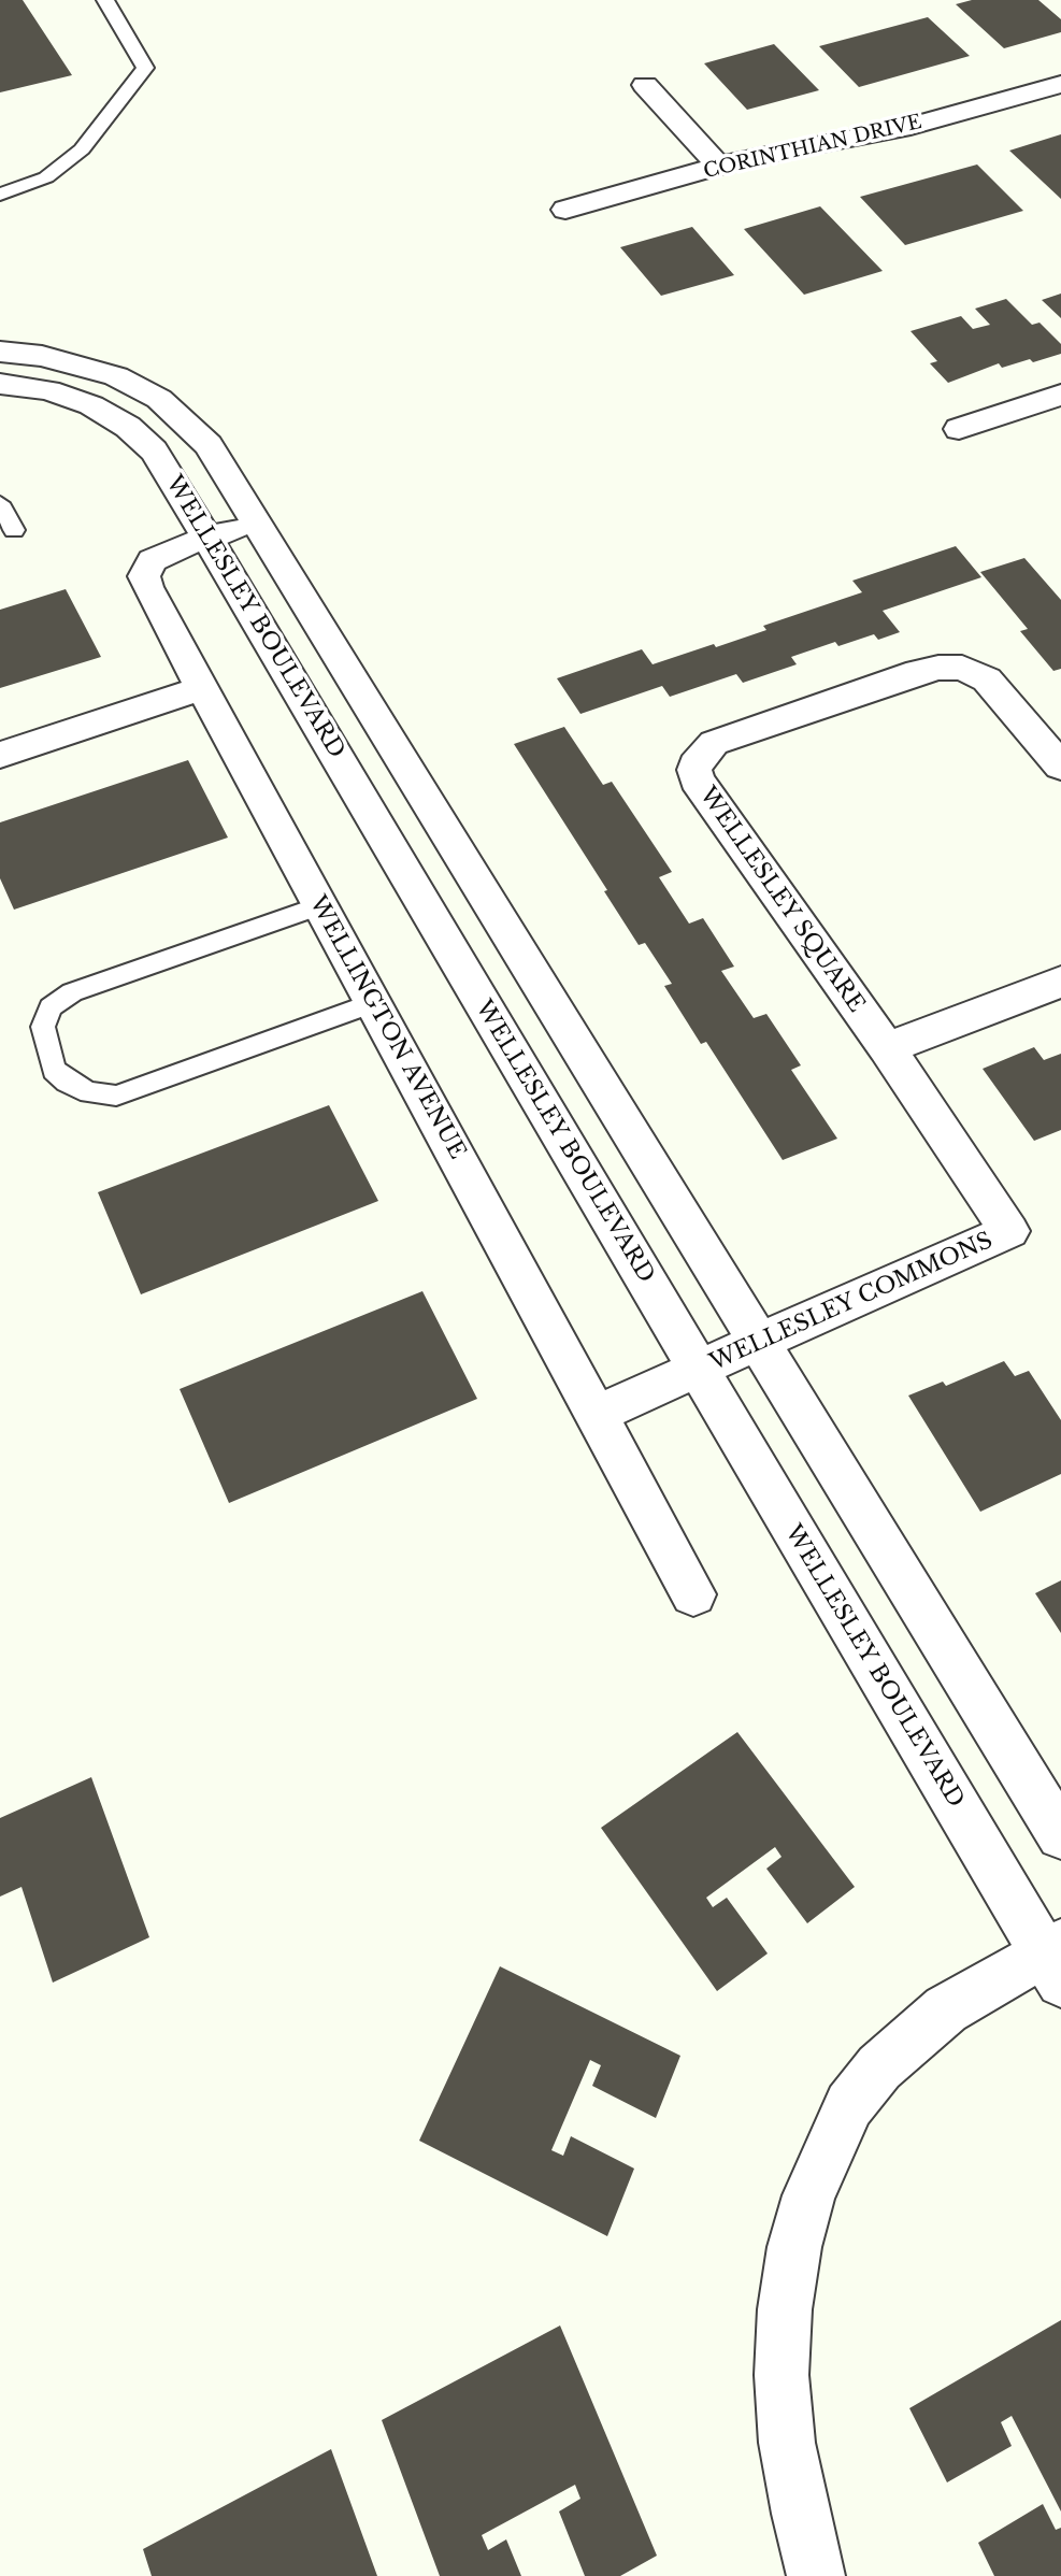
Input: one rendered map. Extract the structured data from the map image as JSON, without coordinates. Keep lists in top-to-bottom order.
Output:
{
  "streets": {
    "street": [
      "CORINTHIAN DRIVE",
      "WELLESLEY BOULEVARD",
      "WELLESLEY SQUARE",
      "WELLINGTON AVENUE",
      "WELLESLEY COMMONS"
    ]
  },
  "crossings": [
    ["WELLESLEY BOULEVARD", "WELLINGTON AVENUE"],
    ["WELLESLEY BOULEVARD", "WELLESLEY COMMONS"],
    ["WELLESLEY SQUARE", "WELLESLEY COMMONS"],
    ["WELLINGTON AVENUE", "WELLESLEY COMMONS"]
  ]
}
